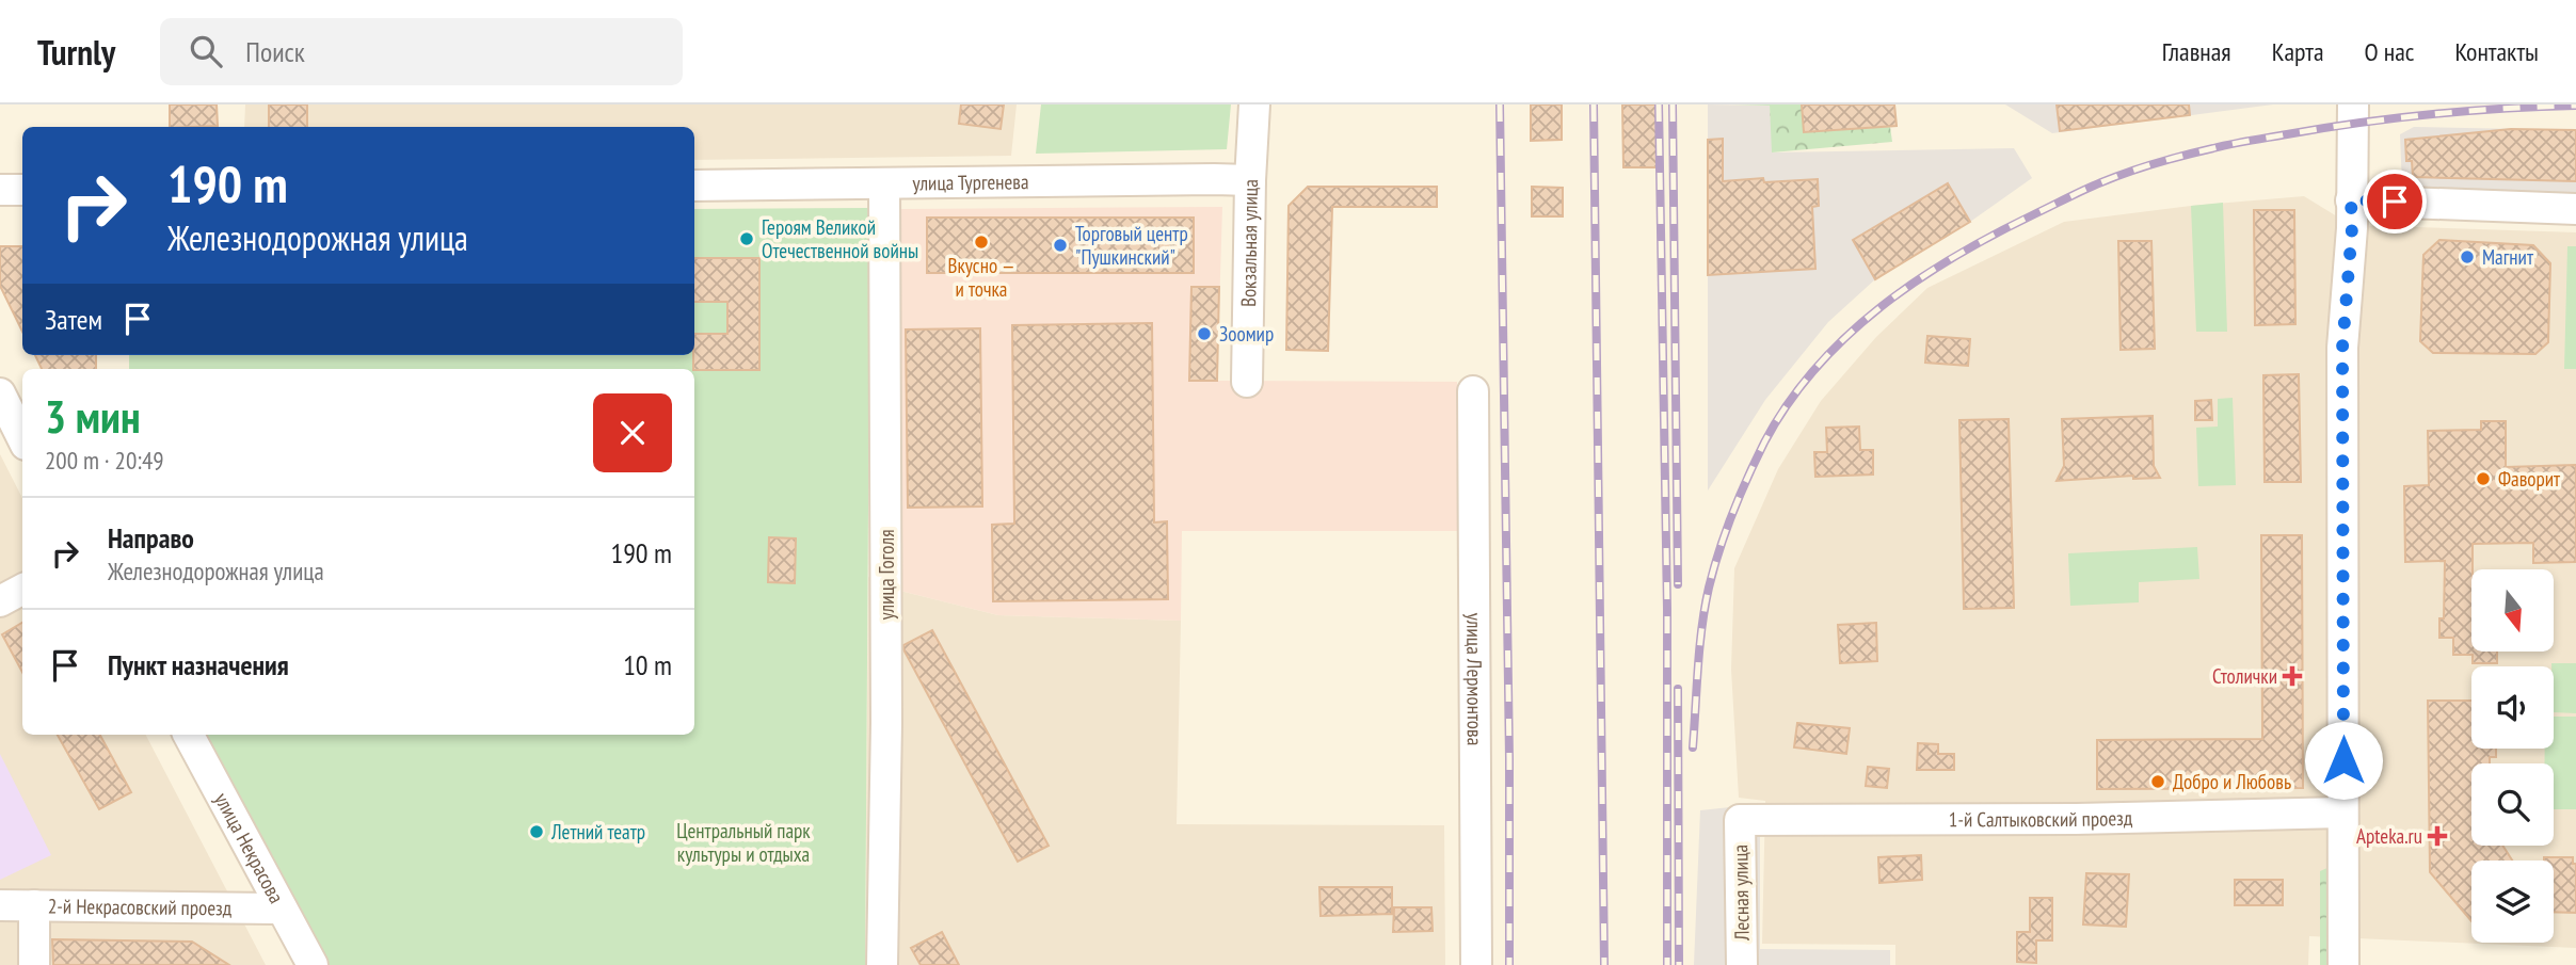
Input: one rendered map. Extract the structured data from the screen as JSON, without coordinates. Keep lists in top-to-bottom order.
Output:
{
  "streets": {
    "street": [
      "улица Тургенева",
      "Вокзальная улица",
      "улица Гоголя",
      "улица Лермонтова",
      "1-й Салтыковский проезд",
      "улица Некрасова",
      "Лесная улица",
      "2-й Некрасовский проезд"
    ]
  },
  "crossings": [
    ["улица Тургенева", "Вокзальная улица"],
    ["улица Тургенева", "улица Гоголя"],
    ["1-й Салтыковский проезд", "Лесная улица"],
    ["улица Некрасова", "2-й Некрасовский проезд"]
  ],
  "parks": ["Центральный парк культуры и отдыха"],
  "places": {
    "other": [
      "Героям Великой Отечественной войны",
      "Вкусно — и точка",
      "Торговый центр \"Пушкинский\"",
      "Магнит",
      "Зоомир",
      "Фаворит",
      "Добро и Любовь",
      "Летний театр"
    ],
    "health": ["Столички", "Apteka.ru"]
  },
  "north": "bottom",
  "page": {
    "header": "Turnly",
    "search": "Поиск",
    "nav": [
      "Главная",
      "Карта",
      "О нас",
      "Контакты"
    ],
    "turn": ["190 m", "Железнодорожная улица"],
    "then": "Затем",
    "heading": ["3 мин", "200 m · 20:49"],
    "list": [
      {
        "name": "Направо",
        "note": "Железнодорожная улица",
        "value": "190 m"
      },
      {
        "name": "Пункт назначения",
        "value": "10 m"
      }
    ]
  }
}
